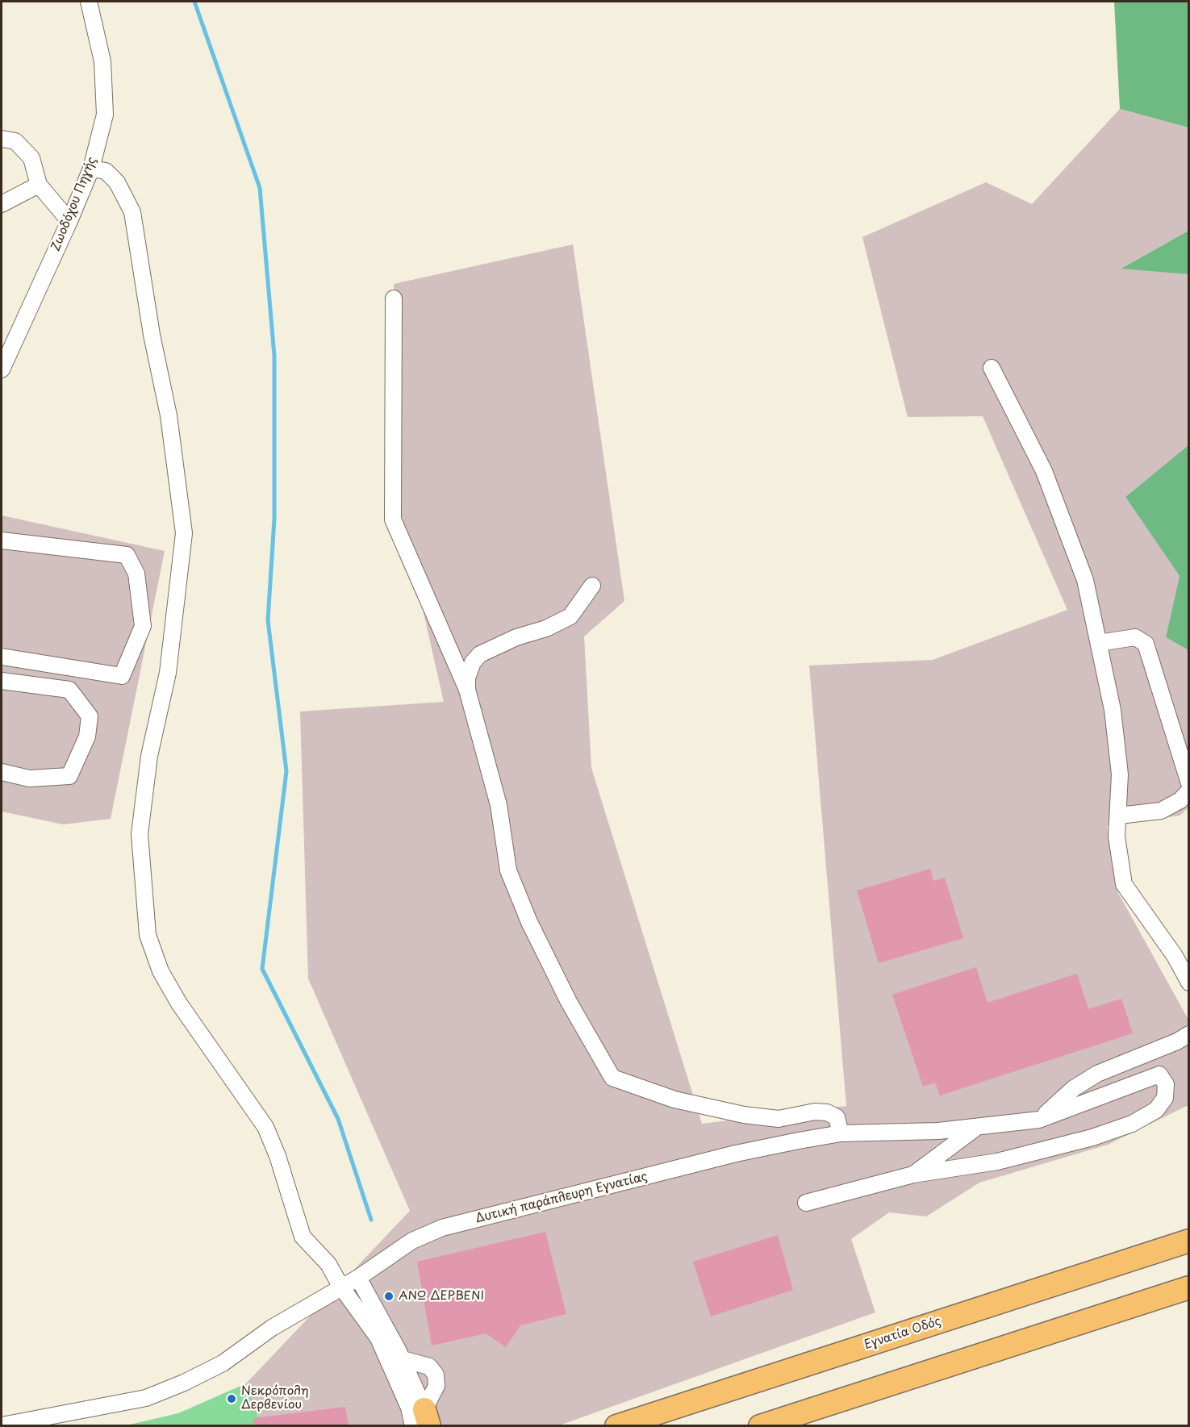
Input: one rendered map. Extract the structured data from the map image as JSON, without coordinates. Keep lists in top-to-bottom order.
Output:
{
  "streets": {
    "highway": ["Εγνατία Οδός"],
    "street": ["Ζωοδόχου Πηγής", "Δυτική παράπλευρη Εγνατίας"]
  },
  "places": ["ΑΝΩ ΔΕΡΒΕΝΙ", "Νεκρόπολη Δερβενίου"]
}
